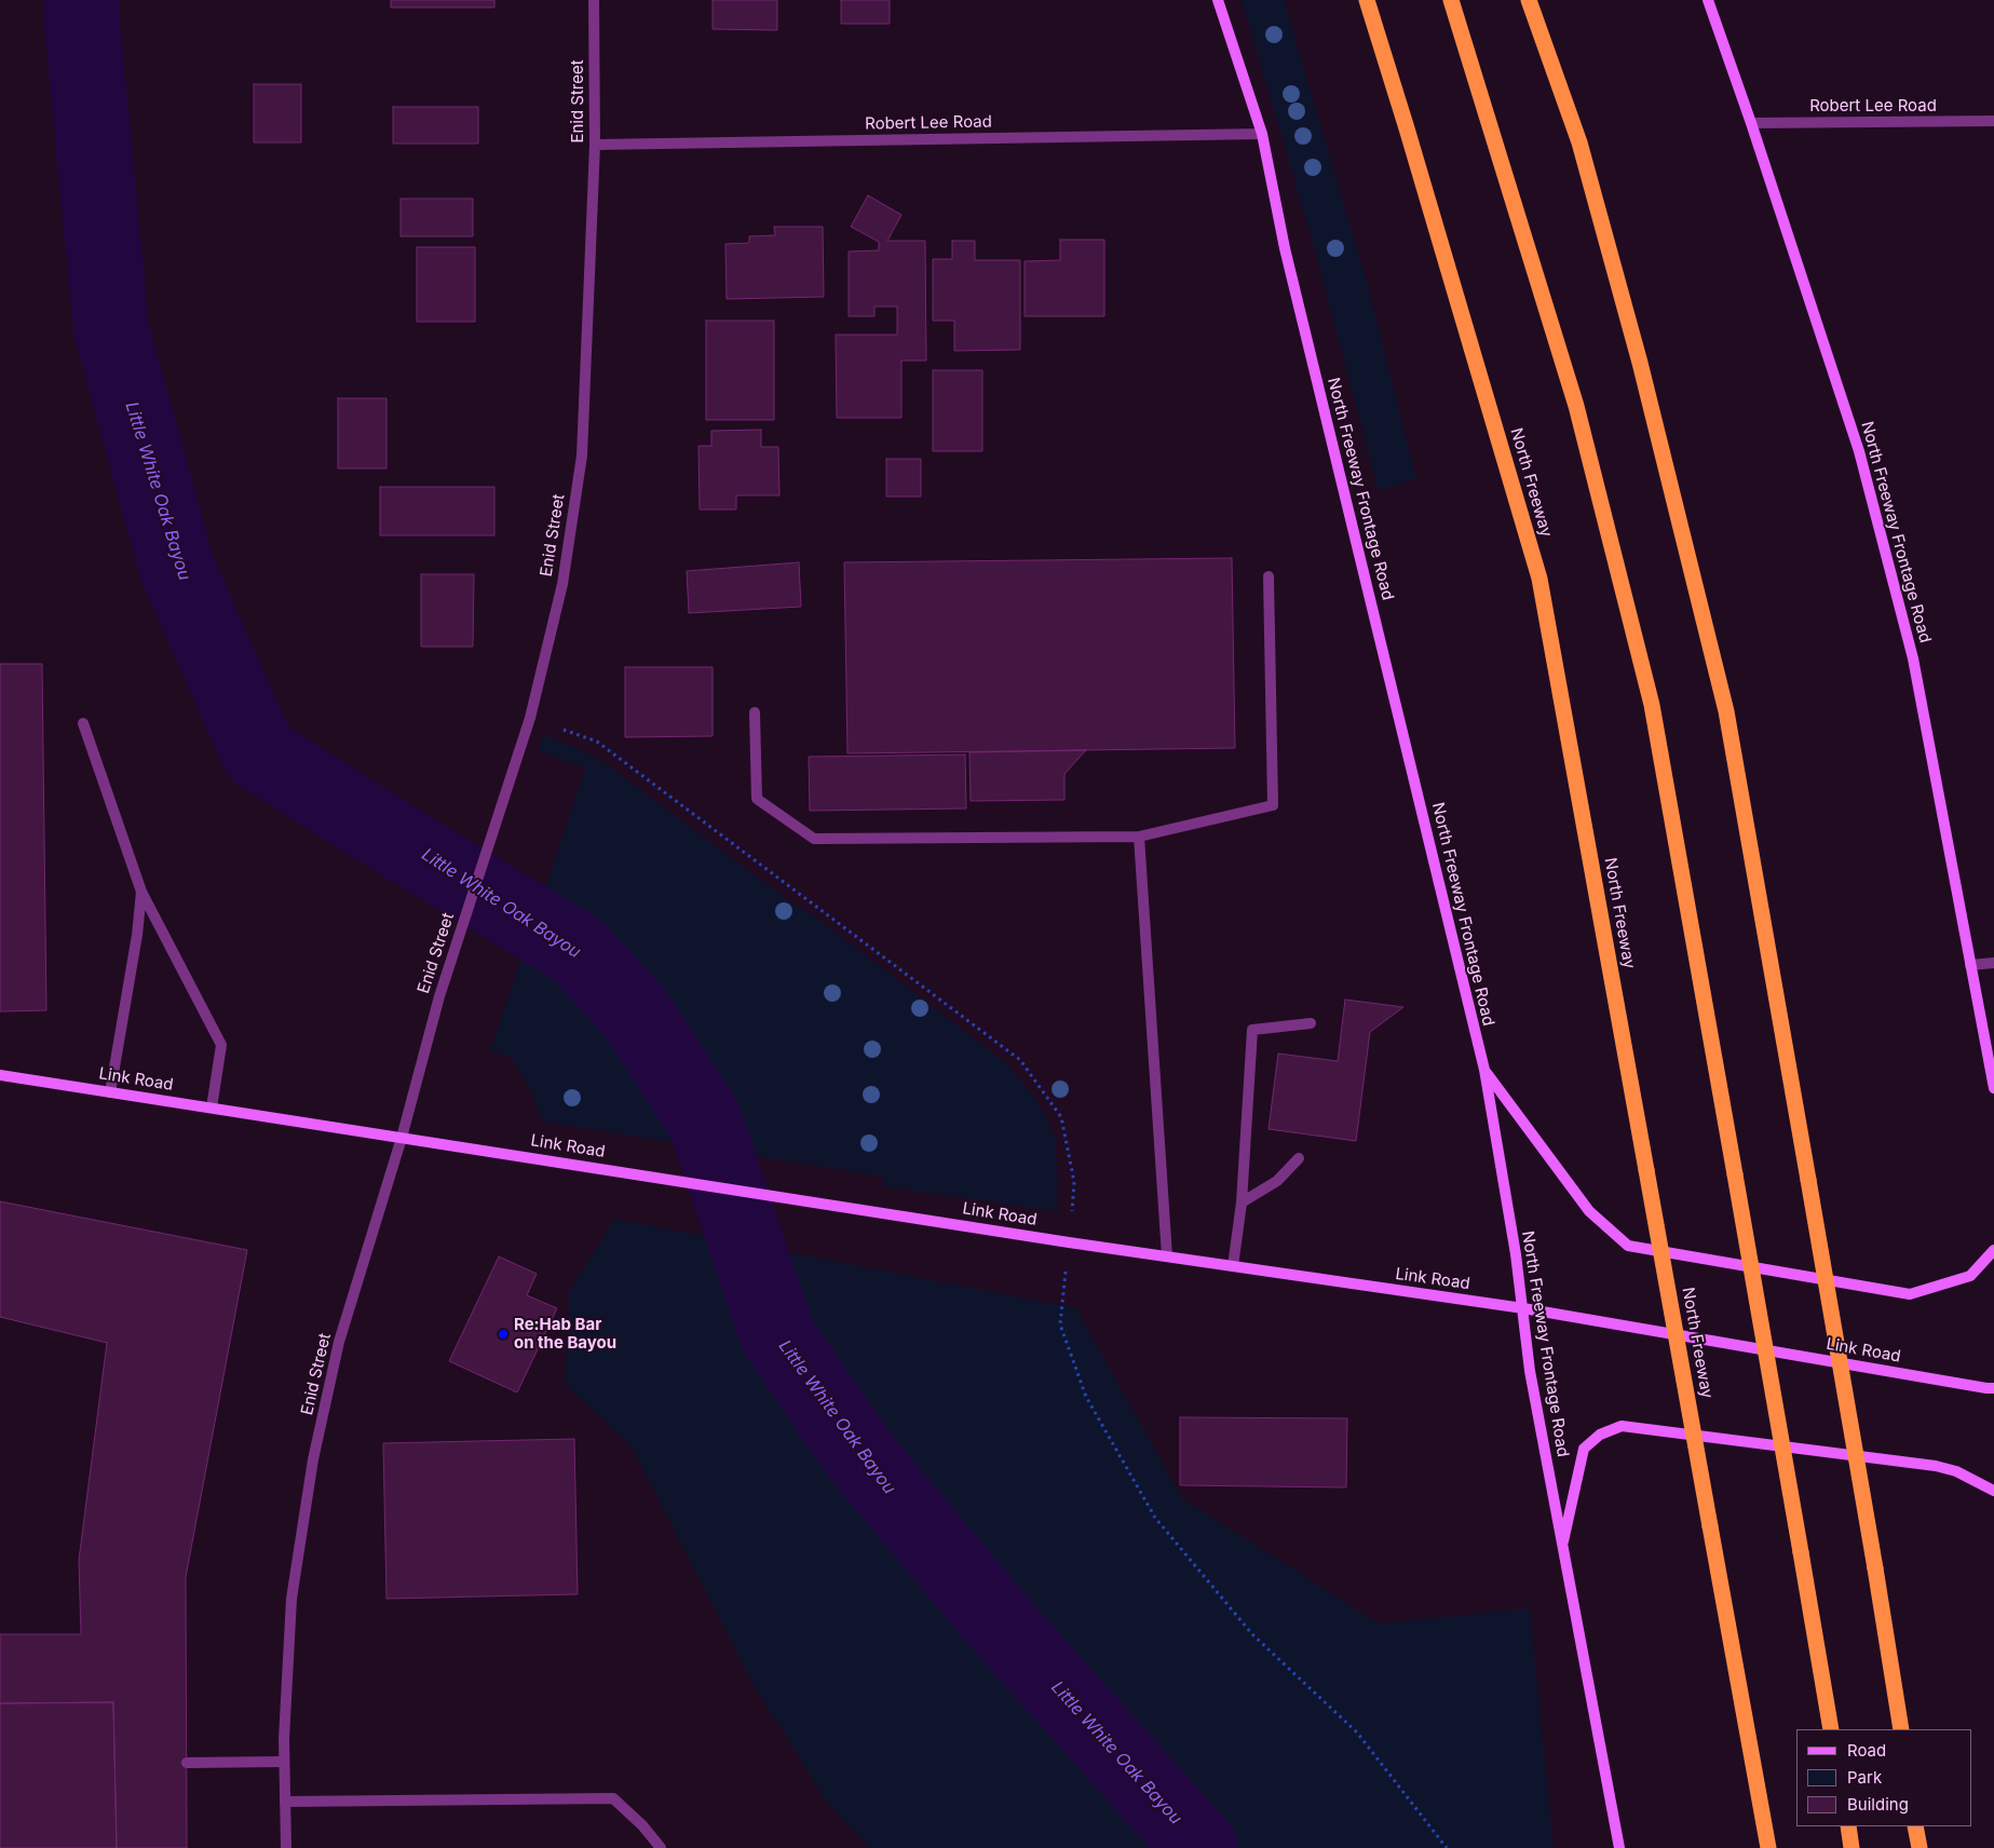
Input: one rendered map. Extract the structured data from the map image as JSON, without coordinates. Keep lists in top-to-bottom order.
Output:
{
  "streets": {
    "highway": ["North Freeway"],
    "main road": ["North Freeway Frontage Road", "Link Road"],
    "street": ["Enid Street", "Robert Lee Road"]
  },
  "crossings": [
    ["Enid Street", "Robert Lee Road"],
    ["Enid Street", "Link Road"],
    ["Robert Lee Road", "North Freeway Frontage Road"],
    ["North Freeway Frontage Road", "Link Road"]
  ],
  "water": ["Little White Oak Bayou"],
  "places": ["Re:Hab Bar on the Bayou"],
  "legend": ["Road", "Park", "Building"]
}
